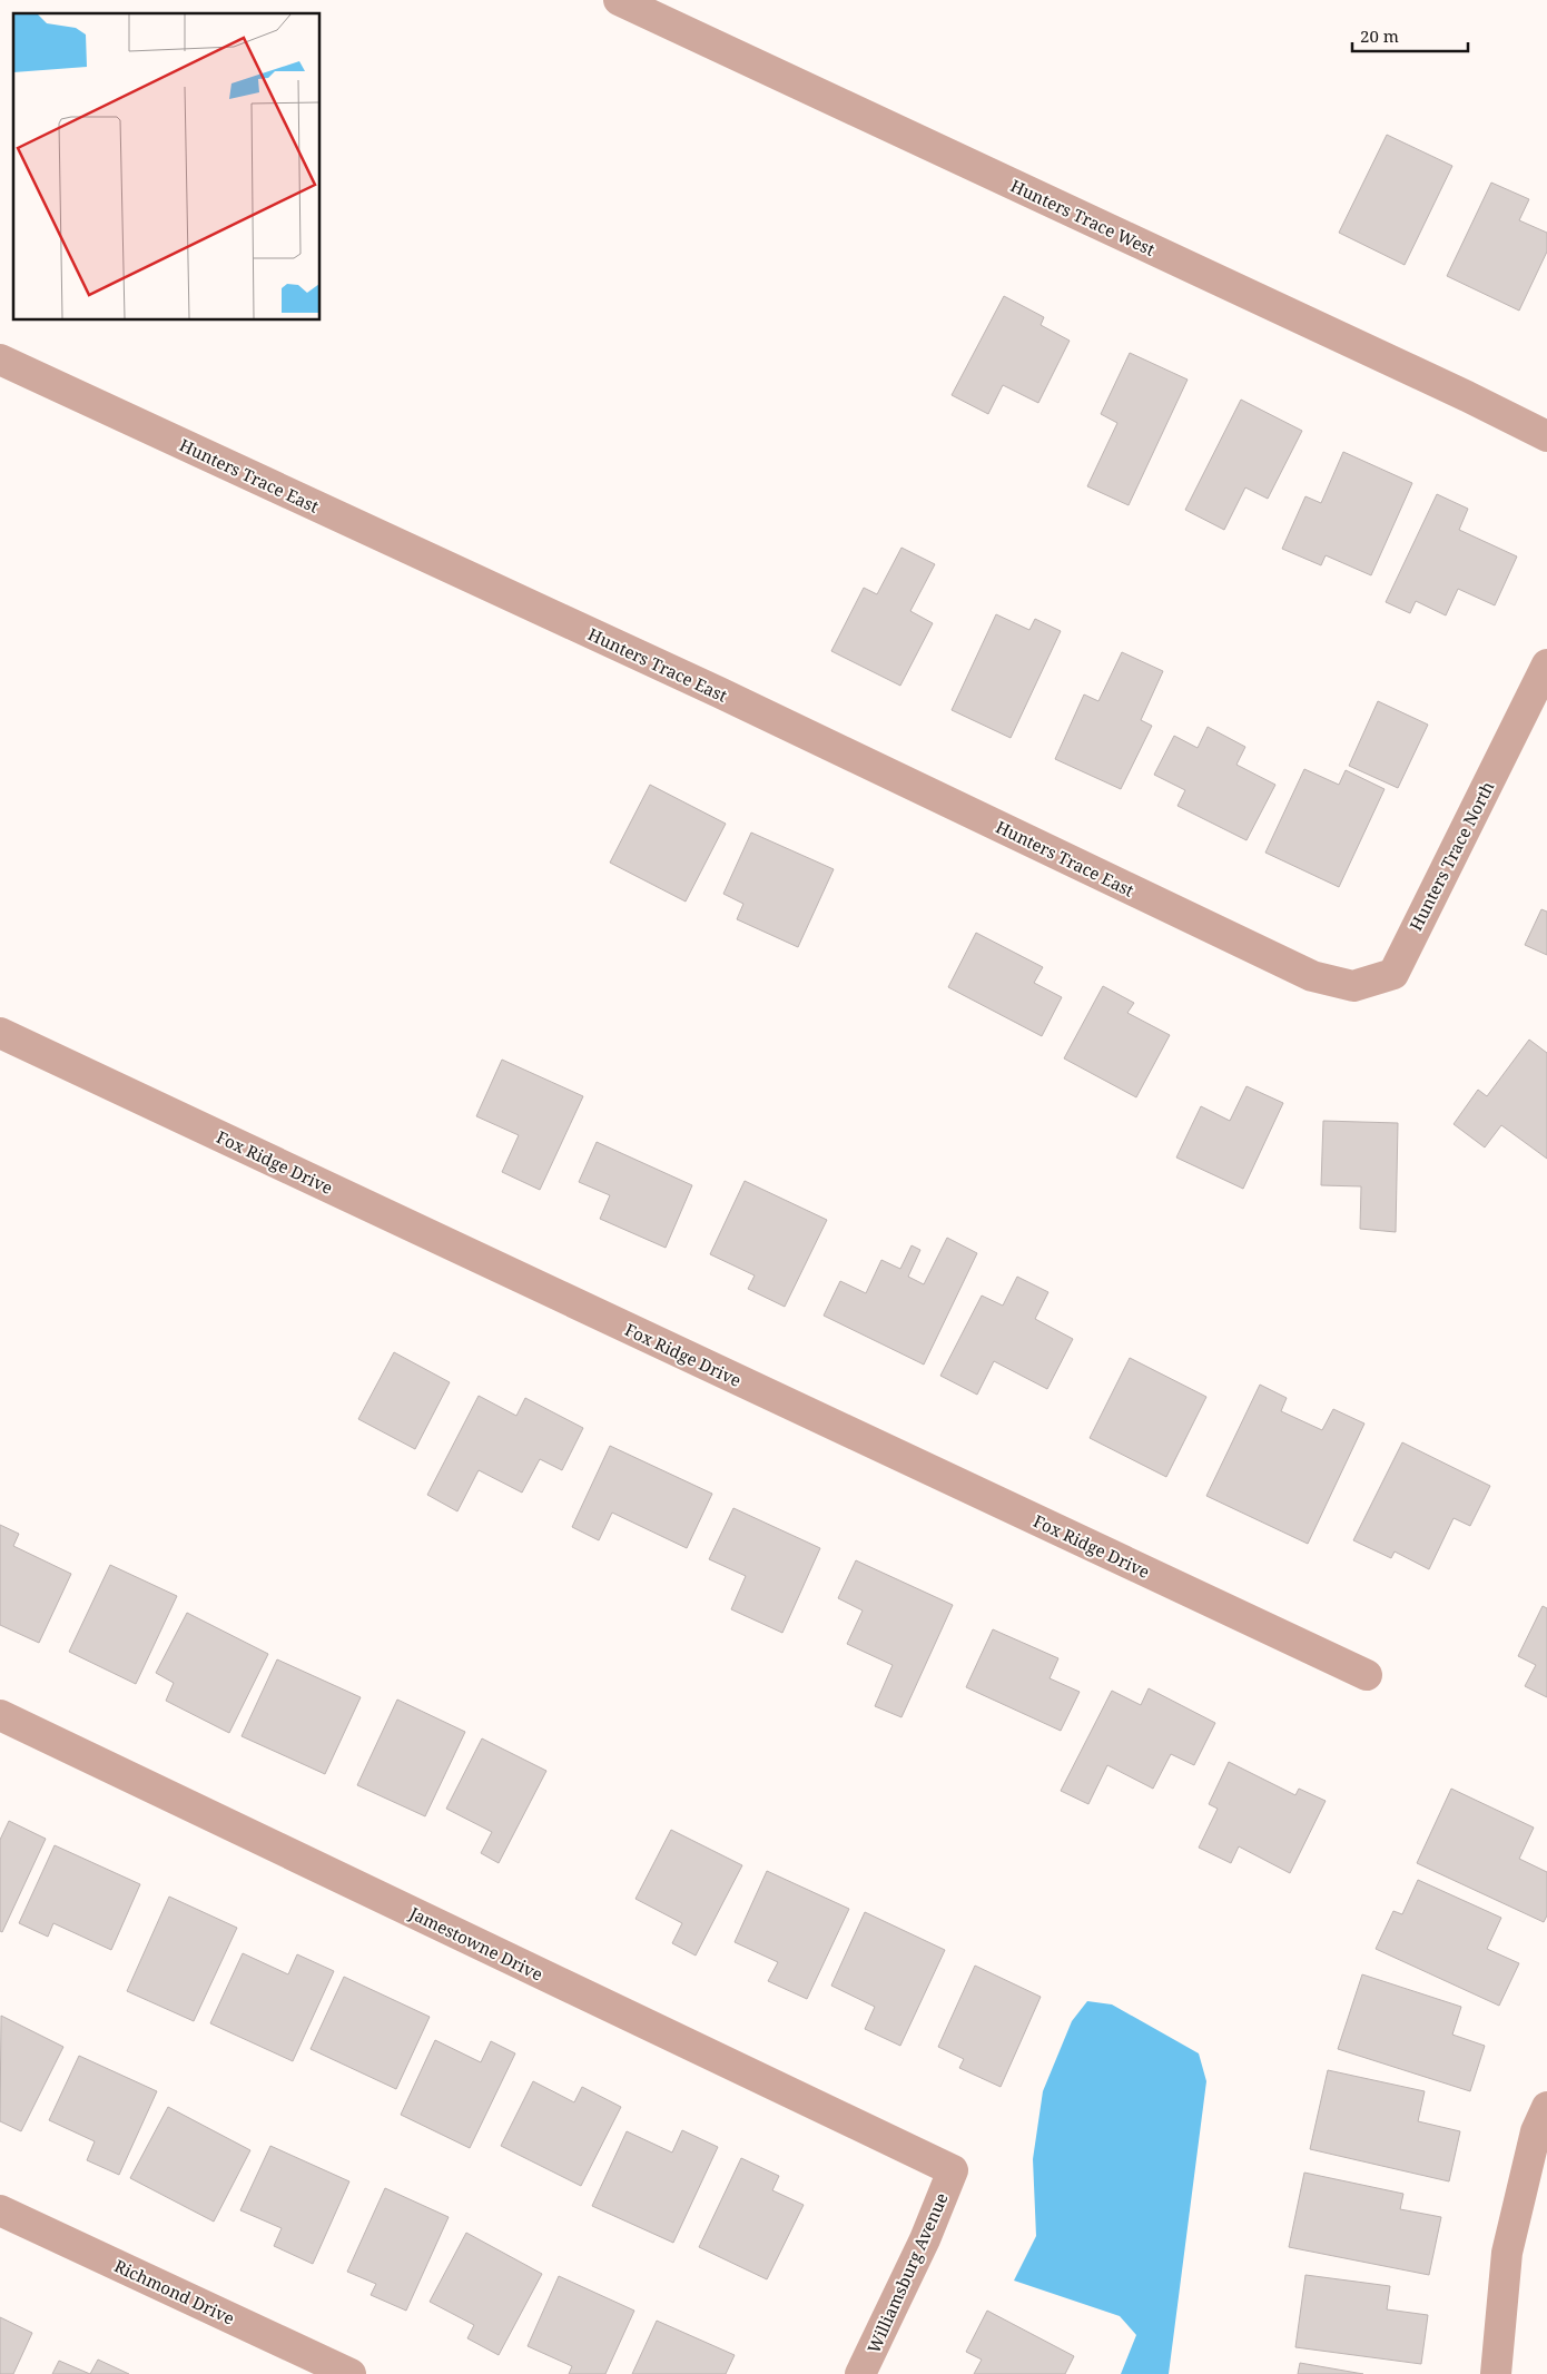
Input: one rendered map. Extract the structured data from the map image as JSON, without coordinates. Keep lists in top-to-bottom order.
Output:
{
  "streets": {
    "street": [
      "Hunters Trace West",
      "Hunters Trace East",
      "Hunters Trace North",
      "Fox Ridge Drive",
      "Jamestowne Drive",
      "Williamsburg Avenue",
      "Richmond Drive"
    ]
  },
  "crossings": [
    ["Hunters Trace East", "Hunters Trace North"],
    ["Jamestowne Drive", "Williamsburg Avenue"]
  ],
  "scale_bar": "20 m"
}
